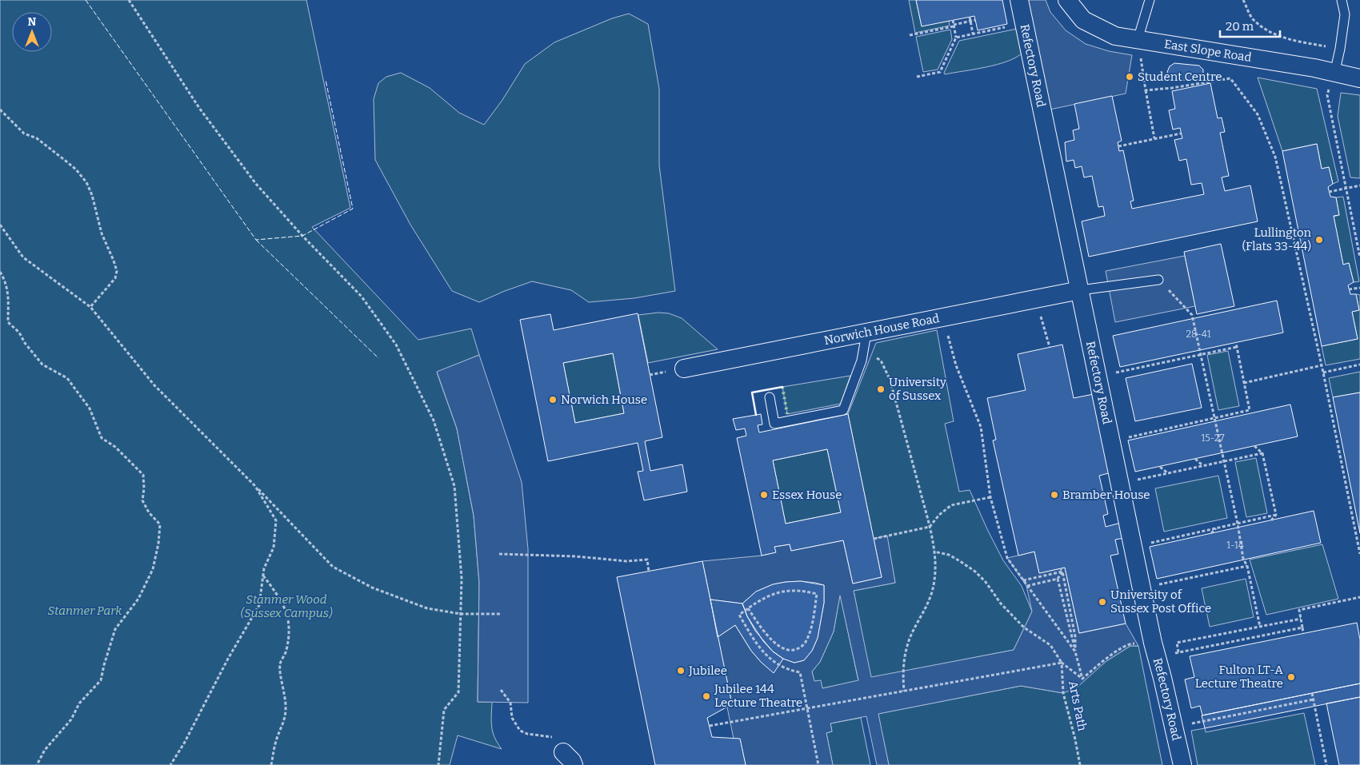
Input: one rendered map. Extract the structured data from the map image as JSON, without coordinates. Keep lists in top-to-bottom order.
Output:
{
  "streets": {
    "street": ["East Slope Road", "Refectory Road", "Norwich House Road"],
    "path": ["Arts Path"]
  },
  "crossings": [
    ["Refectory Road", "Norwich House Road"],
    ["Refectory Road", "Arts Path"]
  ],
  "parks": ["Stanmer Wood (Sussex Campus)", "Stanmer Park"],
  "places": [
    "Student Centre",
    "Lullington (Flats 33-44)",
    "University of Sussex",
    "Norwich House",
    "Essex House",
    "Bramber House",
    "University of Sussex Post Office",
    "Jubilee",
    "Fulton LT-A Lecture Theatre",
    "Jubilee 144 Lecture Theatre"
  ],
  "house_numbers": ["28-41", "15-27", "1-14"],
  "scale_bar": "20 m",
  "north": "top"
}
